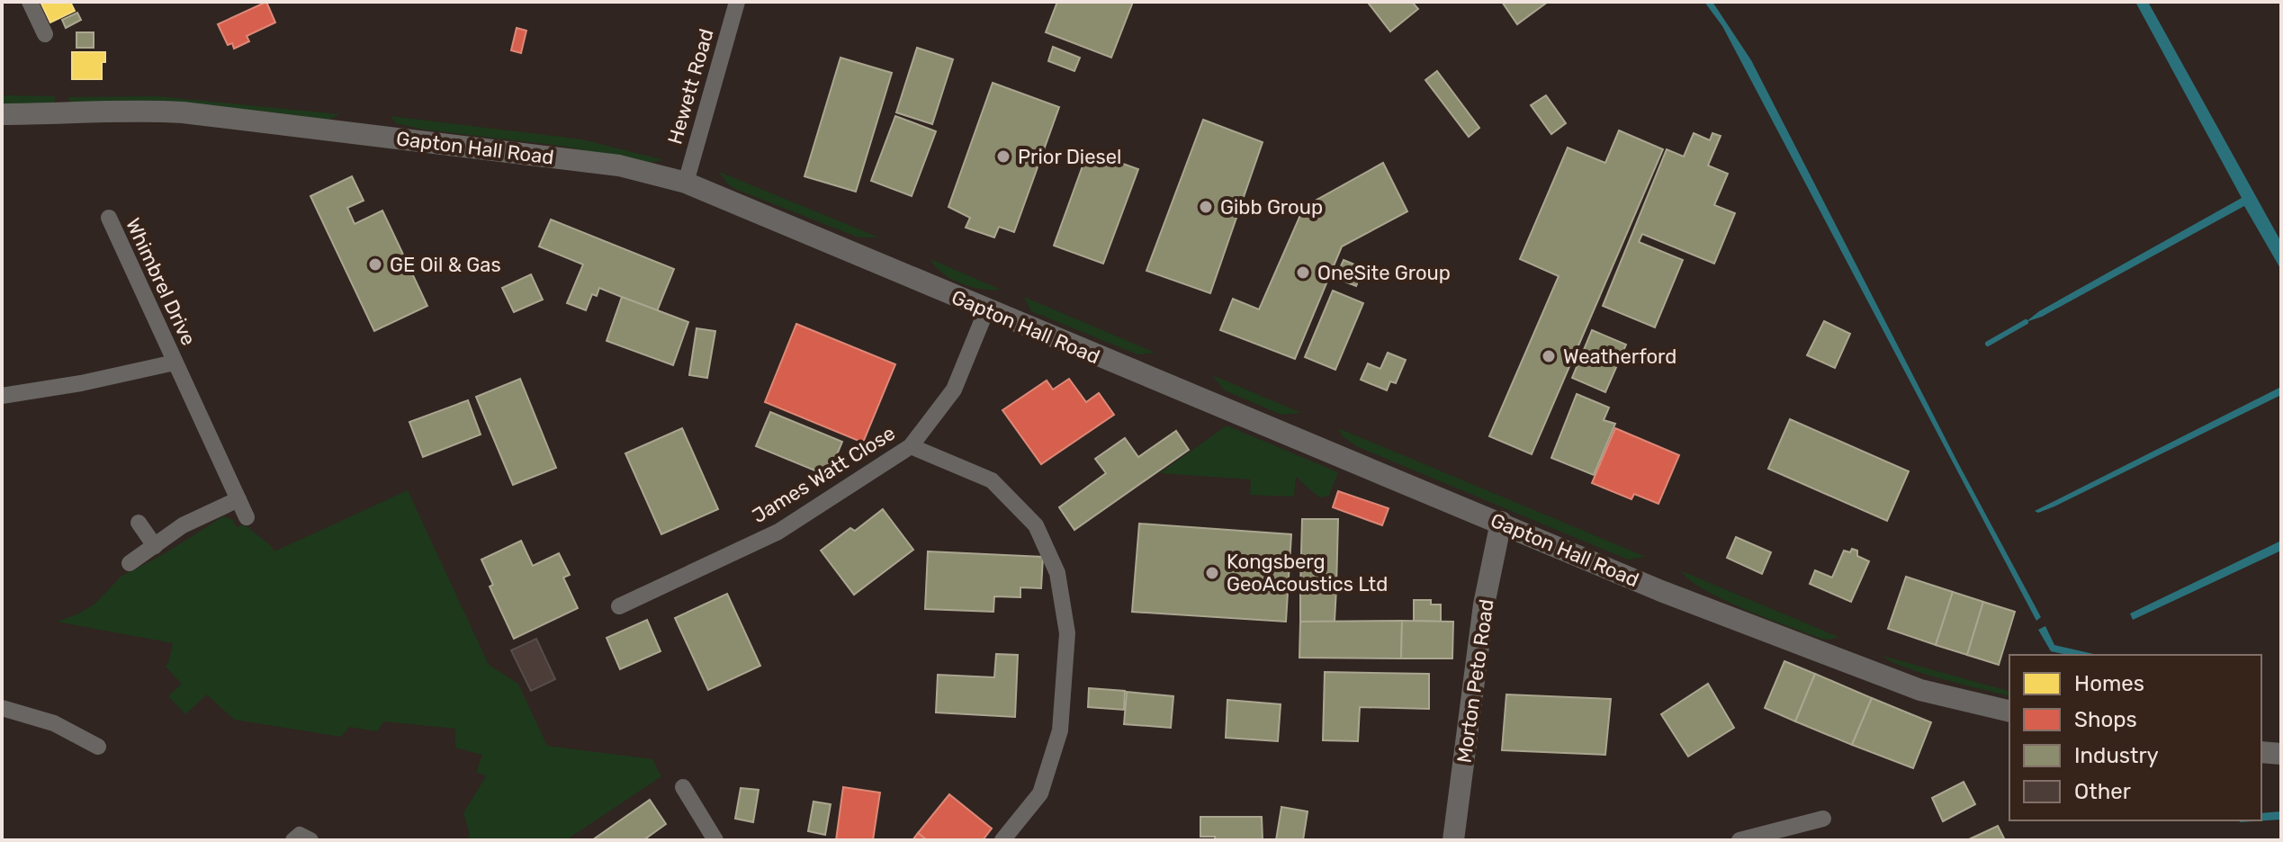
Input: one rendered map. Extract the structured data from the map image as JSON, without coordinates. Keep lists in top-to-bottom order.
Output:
{
  "streets": {
    "street": [
      "Hewett Road",
      "Gapton Hall Road",
      "Whimbrel Drive",
      "James Watt Close",
      "Morton Peto Road"
    ]
  },
  "crossings": [
    ["Hewett Road", "Gapton Hall Road"],
    ["Gapton Hall Road", "James Watt Close"],
    ["Gapton Hall Road", "Morton Peto Road"]
  ],
  "places": [
    "Prior Diesel",
    "Gibb Group",
    "GE Oil & Gas",
    "OneSite Group",
    "Weatherford",
    "Kongsberg GeoAcoustics Ltd"
  ],
  "legend": [
    "Homes",
    "Shops",
    "Industry",
    "Other"
  ]
}
